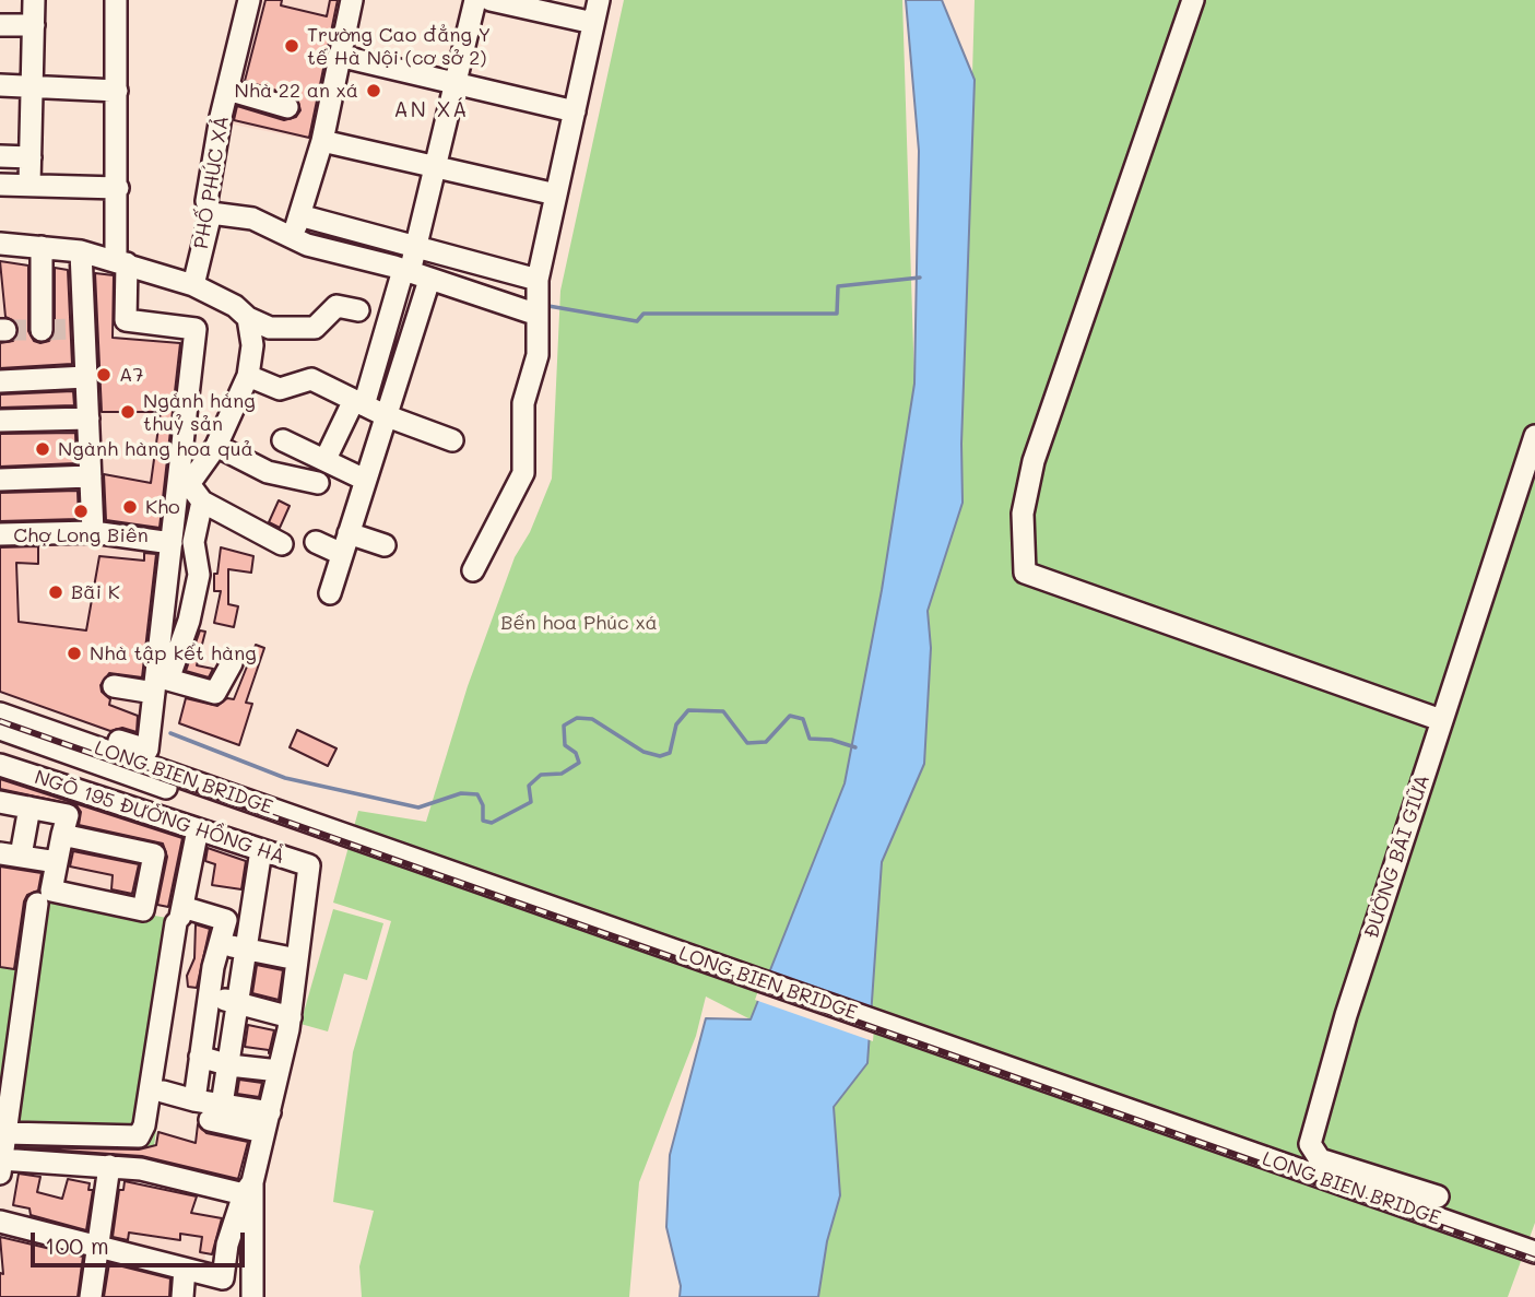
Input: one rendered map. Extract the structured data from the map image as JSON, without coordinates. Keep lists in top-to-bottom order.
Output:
{
  "streets": {
    "street": [
      "PHỐ PHÚC XÁ",
      "LONG BIEN BRIDGE",
      "NGÕ 195 ĐƯỜNG HỒNG HÀ",
      "ĐƯỜNG BÃI GIỮA"
    ]
  },
  "districts": ["AN XÁ"],
  "parks": ["Bến hoa Phúc xá"],
  "places": [
    "Trường Cao đẳng Y tế Hà Nội (cơ sở 2)",
    "Nhà 22 an xá",
    "A7",
    "Ngành hàng thuỷ sản",
    "Ngành hàng hoa quả",
    "Kho",
    "Chợ Long Biên",
    "Bãi K",
    "Nhà tập kết hàng"
  ],
  "scale_bar": "100 m"
}
